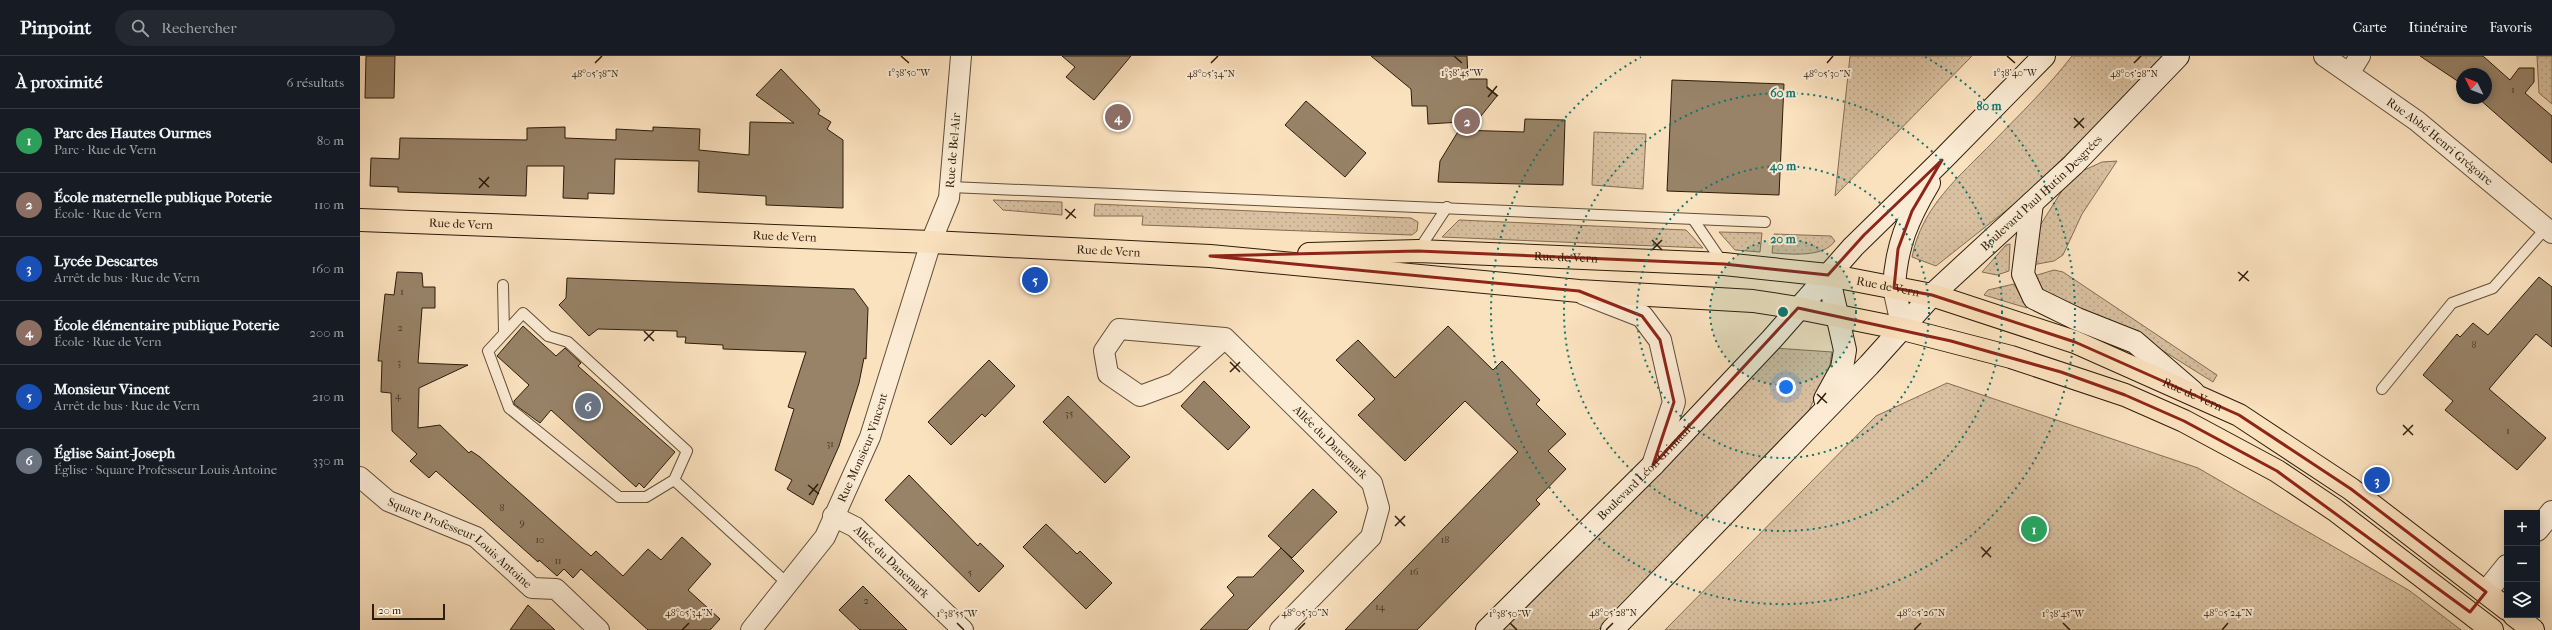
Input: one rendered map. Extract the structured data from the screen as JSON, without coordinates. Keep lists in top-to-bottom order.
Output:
{
  "streets": {
    "main road": ["Boulevard Paul Hutin-Desgrées", "Rue de Vern", "Boulevard Léon Grimault"],
    "street": [
      "Rue Abbé Henri Grégoire",
      "Rue de Bel-Air",
      "Allée du Danemark",
      "Rue Monsieur Vincent",
      "Square Professeur Louis Antoine"
    ]
  },
  "crossings": [
    ["Rue de Bel-Air", "Rue de Vern"],
    ["Rue de Bel-Air", "Rue Monsieur Vincent"],
    ["Boulevard Paul Hutin-Desgrées", "Rue de Vern"],
    ["Rue de Vern", "Rue Monsieur Vincent"],
    ["Rue de Vern", "Boulevard Léon Grimault"],
    ["Allée du Danemark", "Rue Monsieur Vincent"]
  ],
  "house_numbers": [
    "1",
    "1",
    "2",
    "8",
    "3",
    "4",
    "35",
    "1",
    "31",
    "8",
    "9",
    "10",
    "18",
    "11",
    "16",
    "5",
    "2",
    "14"
  ],
  "scale_bar": "20 m",
  "north": "top left",
  "page": {
    "header": "Pinpoint",
    "search": "Rechercher",
    "nav": ["Carte", "Itinéraire", "Favoris"],
    "heading": ["À proximité", "6 résultats"],
    "pins": [
      "4",
      "2",
      "5",
      "6",
      "3",
      "1"
    ],
    "list": [
      {
        "mark": "1",
        "name": "Parc des Hautes Ourmes",
        "note": "Parc · Rue de Vern",
        "value": "80 m"
      },
      {
        "mark": "2",
        "name": "École maternelle publique Poterie",
        "note": "École · Rue de Vern",
        "value": "110 m"
      },
      {
        "mark": "3",
        "name": "Lycée Descartes",
        "note": "Arrêt de bus · Rue de Vern",
        "value": "160 m"
      },
      {
        "mark": "4",
        "name": "École élémentaire publique Poterie",
        "note": "École · Rue de Vern",
        "value": "200 m"
      },
      {
        "mark": "5",
        "name": "Monsieur Vincent",
        "note": "Arrêt de bus · Rue de Vern",
        "value": "210 m"
      },
      {
        "mark": "6",
        "name": "Église Saint-Joseph",
        "note": "Église · Square Professeur Louis Antoine",
        "value": "330 m"
      }
    ],
    "map_buttons": ["+", "−"],
    "scale": "20 m"
  },
  "coordinates": [
    "1°38'50\"W",
    "1°38'45\"W",
    "1°38'40\"W",
    "48°05'38\"N",
    "48°05'34\"N",
    "48°05'30\"N",
    "48°05'28\"N",
    "48°05'26\"N",
    "48°05'24\"N",
    "1°38'55\"W"
  ],
  "rings": [
    "60 m",
    "80 m",
    "40 m",
    "20 m"
  ]
}
